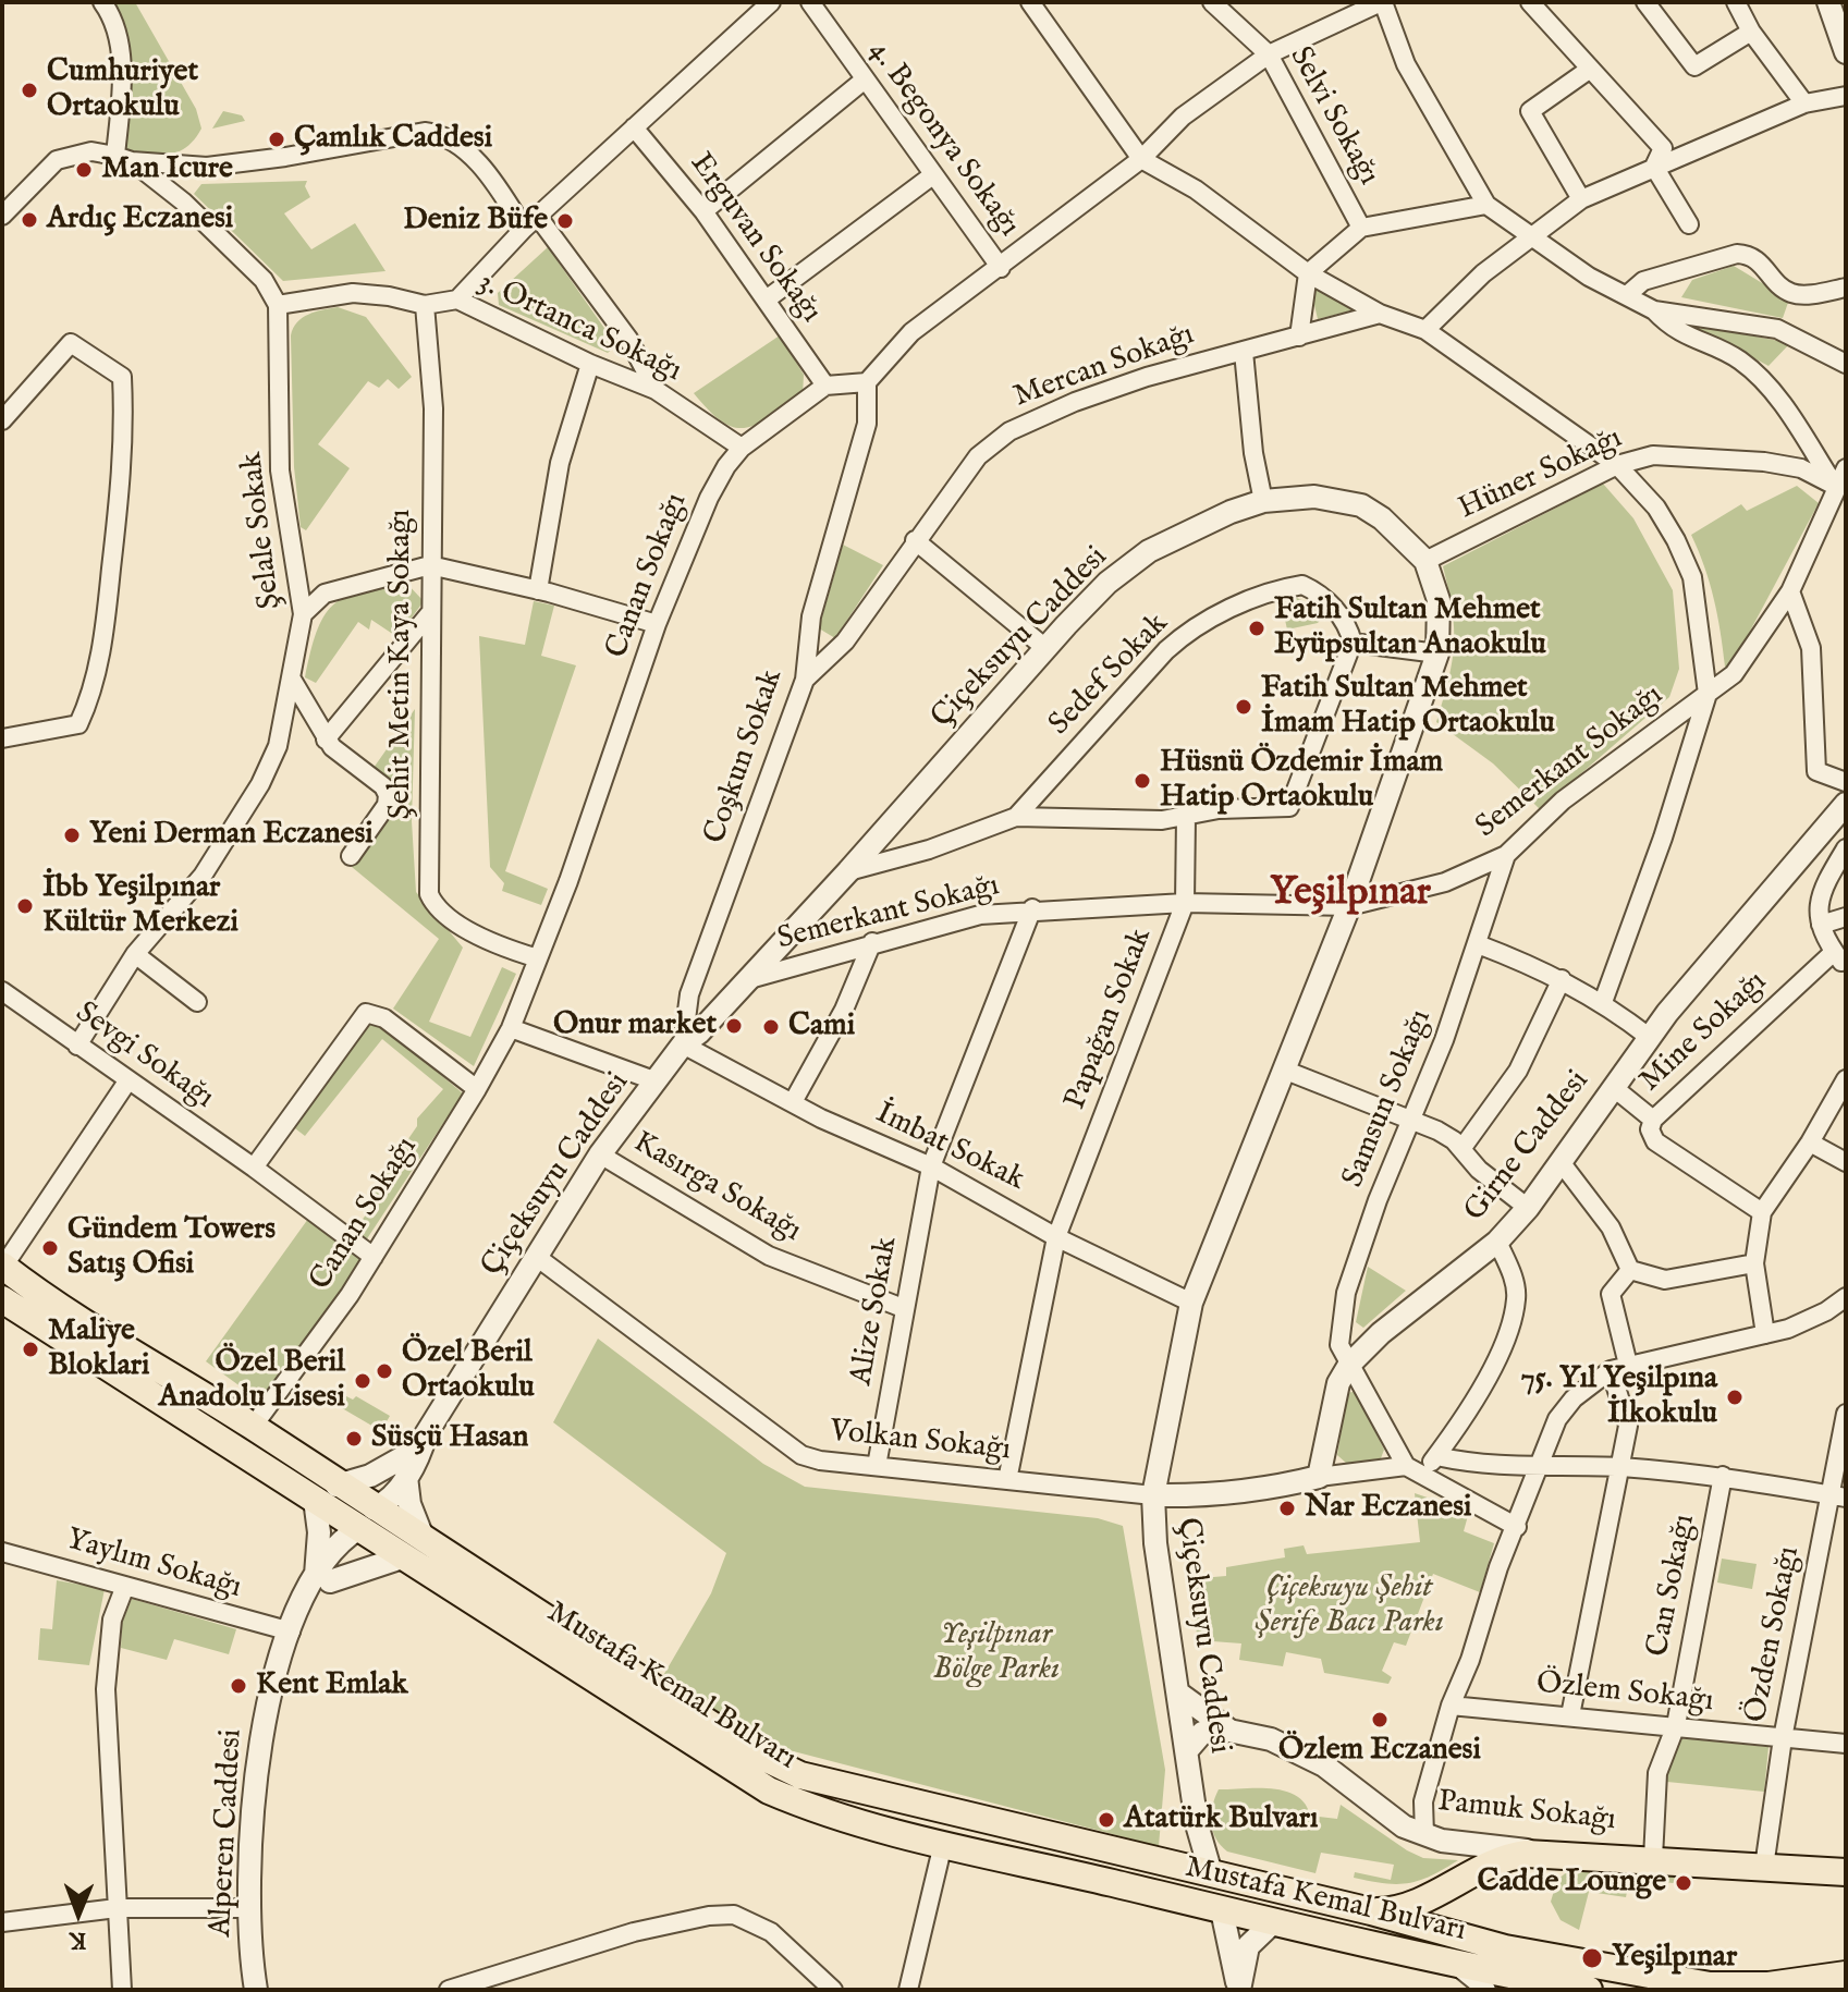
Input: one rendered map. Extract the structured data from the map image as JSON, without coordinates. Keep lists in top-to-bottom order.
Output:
{
  "streets": {
    "main road": ["Mustafa Kemal Bulvarı", "Pamuk Sokağı"],
    "street": [
      "Selvi Sokağı",
      "4. Begonya Sokağı",
      "Erguvan Sokağı",
      "3. Ortanca Sokağı",
      "Mercan Sokağı",
      "Hüner Sokağı",
      "Şelale Sokak",
      "Canan Sokağı",
      "Çiçeksuyu Caddesi",
      "Şehit Metin Kaya Sokağı",
      "Sedef Sokak",
      "Coşkun Sokak",
      "Semerkant Sokağı",
      "Papağan Sokak",
      "Mine Sokağı",
      "Sevgi Sokağı",
      "Samsun Sokağı",
      "Girne Caddesi",
      "İmbat Sokak",
      "Kasırga Sokağı",
      "Alize Sokak",
      "Volkan Sokağı",
      "Yaylım Sokağı",
      "Can Sokağı",
      "Özden Sokağı",
      "Özlem Sokağı",
      "Alperen Caddesi"
    ]
  },
  "crossings": [
    ["Erguvan Sokağı", "Canan Sokağı"],
    ["3. Ortanca Sokağı", "Şelale Sokak"],
    ["3. Ortanca Sokağı", "Canan Sokağı"],
    ["3. Ortanca Sokağı", "Şehit Metin Kaya Sokağı"],
    ["Mercan Sokağı", "Coşkun Sokak"],
    ["Hüner Sokağı", "Çiçeksuyu Caddesi"],
    ["Hüner Sokağı", "Semerkant Sokağı"],
    ["Şelale Sokak", "Sevgi Sokağı"],
    ["Canan Sokağı", "Şehit Metin Kaya Sokağı"],
    ["Canan Sokağı", "Sevgi Sokağı"],
    ["Canan Sokağı", "Mustafa Kemal Bulvarı"],
    ["Çiçeksuyu Caddesi", "Sedef Sokak"],
    ["Çiçeksuyu Caddesi", "Coşkun Sokak"],
    ["Çiçeksuyu Caddesi", "Semerkant Sokağı"],
    ["Çiçeksuyu Caddesi", "İmbat Sokak"],
    ["Çiçeksuyu Caddesi", "Kasırga Sokağı"],
    ["Çiçeksuyu Caddesi", "Volkan Sokağı"],
    ["Çiçeksuyu Caddesi", "Mustafa Kemal Bulvarı"],
    ["Çiçeksuyu Caddesi", "Pamuk Sokağı"],
    ["Çiçeksuyu Caddesi", "Alperen Caddesi"],
    ["Sedef Sokak", "Papağan Sokak"],
    ["Coşkun Sokak", "İmbat Sokak"],
    ["Semerkant Sokağı", "Papağan Sokak"],
    ["Semerkant Sokağı", "Samsun Sokağı"],
    ["Semerkant Sokağı", "Alize Sokak"],
    ["Papağan Sokak", "İmbat Sokak"],
    ["Papağan Sokak", "Volkan Sokağı"],
    ["Mine Sokağı", "Girne Caddesi"],
    ["Samsun Sokağı", "Girne Caddesi"],
    ["İmbat Sokak", "Alize Sokak"],
    ["Kasırga Sokağı", "Alize Sokak"],
    ["Alize Sokak", "Volkan Sokağı"],
    ["Yaylım Sokağı", "Alperen Caddesi"],
    ["Can Sokağı", "Özlem Sokağı"],
    ["Can Sokağı", "Pamuk Sokağı"],
    ["Özden Sokağı", "Özlem Sokağı"],
    ["Özden Sokağı", "Pamuk Sokağı"],
    ["Mustafa Kemal Bulvarı", "Pamuk Sokağı"],
    ["Mustafa Kemal Bulvarı", "Alperen Caddesi"]
  ],
  "districts": ["Yeşilpınar"],
  "parks": ["Çiçeksuyu Şehit Şerife Bacı Parkı", "Yeşilpınar Bölge Parkı"],
  "places": [
    "Cumhuriyet Ortaokulu",
    "Çamlık Caddesi",
    "Man Icure",
    "Ardıç Eczanesi",
    "Deniz Büfe",
    "Fatih Sultan Mehmet Eyüpsultan Anaokulu",
    "Fatih Sultan Mehmet İmam Hatip Ortaokulu",
    "Hüsnü Özdemir İmam Hatip Ortaokulu",
    "Yeni Derman Eczanesi",
    "İbb Yeşilpınar Kültür Merkezi",
    "Onur market",
    "Cami",
    "Gündem Towers Satış Ofisi",
    "Maliye Bloklari",
    "Özel Beril Ortaokulu",
    "Özel Beril Anadolu Lisesi",
    "75. Yıl Yeşilpına İlkokulu",
    "Süsçü Hasan",
    "Nar Eczanesi",
    "Kent Emlak",
    "Özlem Eczanesi",
    "Atatürk Bulvarı",
    "Cadde Lounge",
    "Yeşilpınar"
  ],
  "north": "bottom"
}
